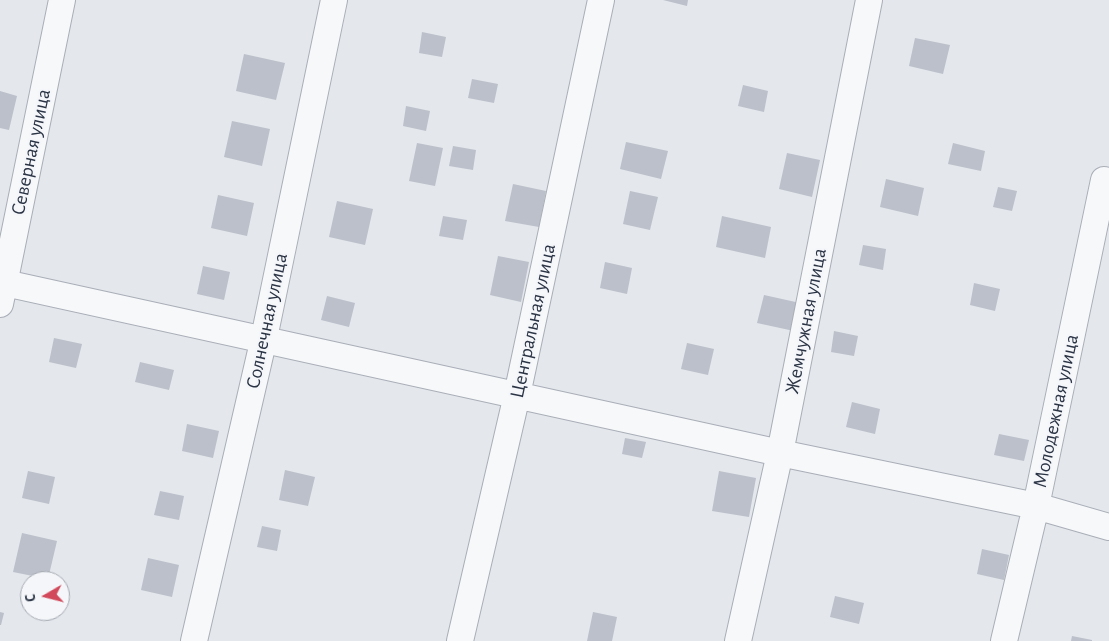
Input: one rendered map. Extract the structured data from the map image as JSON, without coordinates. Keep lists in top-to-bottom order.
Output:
{
  "streets": {
    "street": [
      "Северная улица",
      "Солнечная улица",
      "Центральная улица",
      "Жемчужная улица",
      "Молодежная улица"
    ]
  },
  "north": "left"
}
